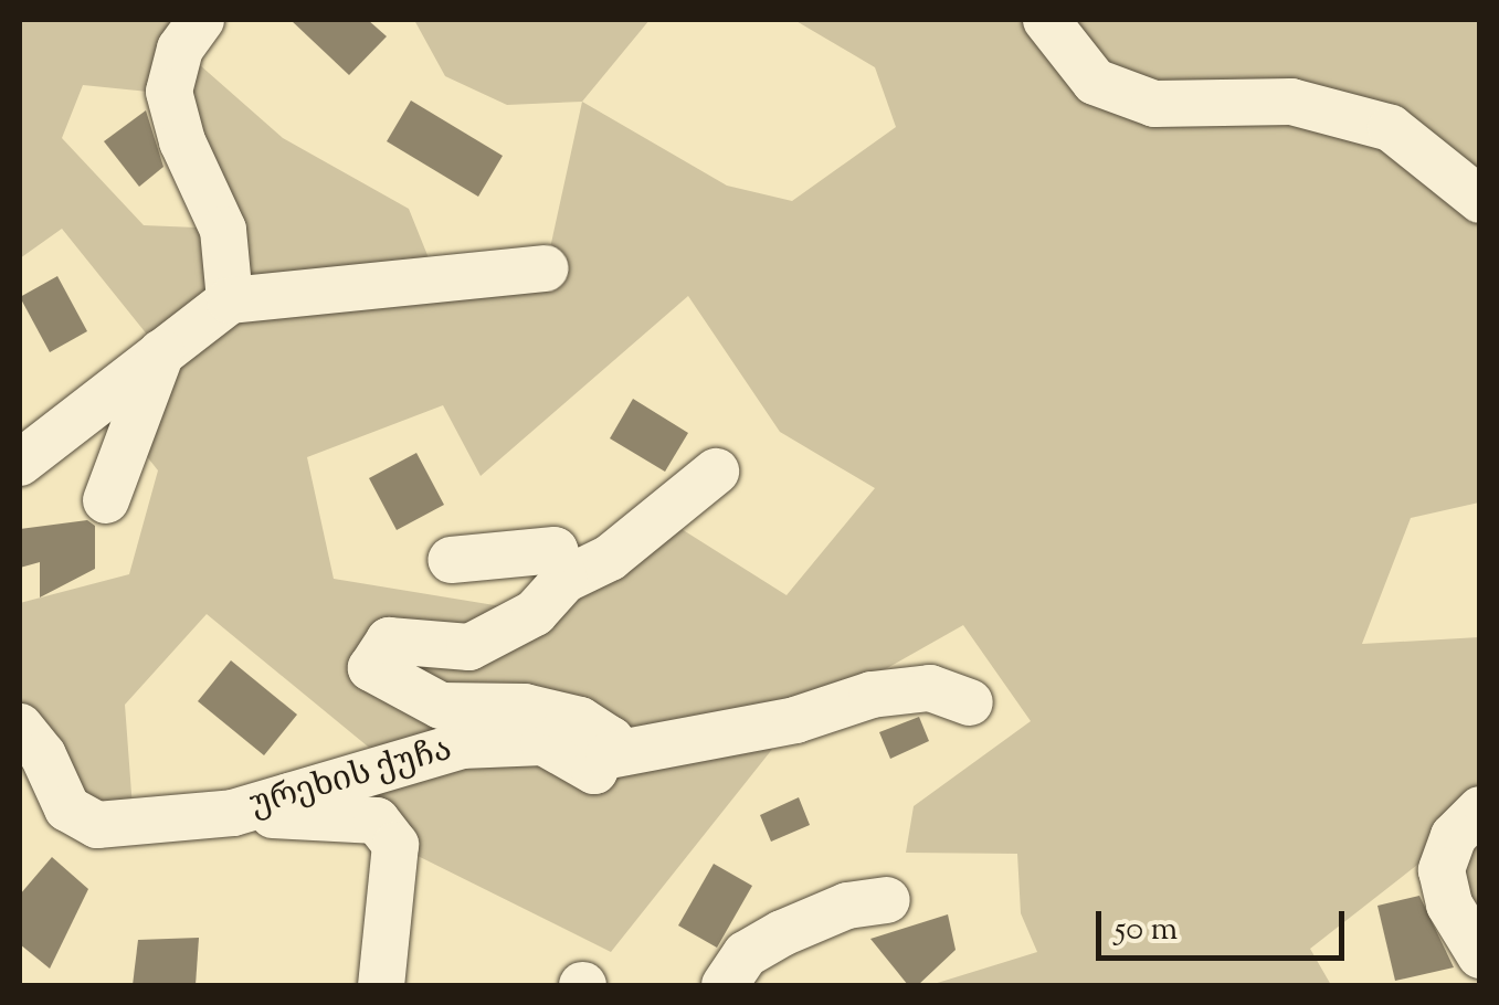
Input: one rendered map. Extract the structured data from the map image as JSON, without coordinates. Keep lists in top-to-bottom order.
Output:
{
  "streets": {
    "street": ["ურეხის ქუჩა"]
  },
  "scale_bar": "50 m"
}
